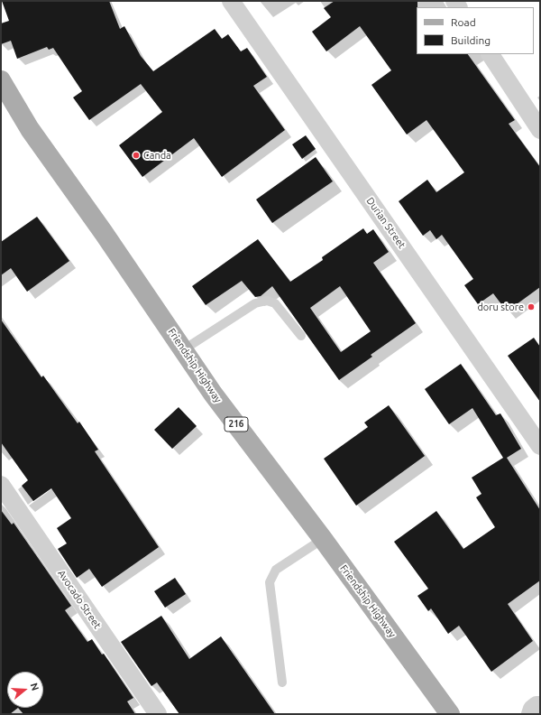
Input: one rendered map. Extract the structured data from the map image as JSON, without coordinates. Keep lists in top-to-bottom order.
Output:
{
  "streets": {
    "main road": ["Friendship Highway", "216"],
    "street": ["Durian Street", "Avocado Street"]
  },
  "places": ["Canda", "doru store"],
  "legend": ["Road", "Building"],
  "north": "right"
}
